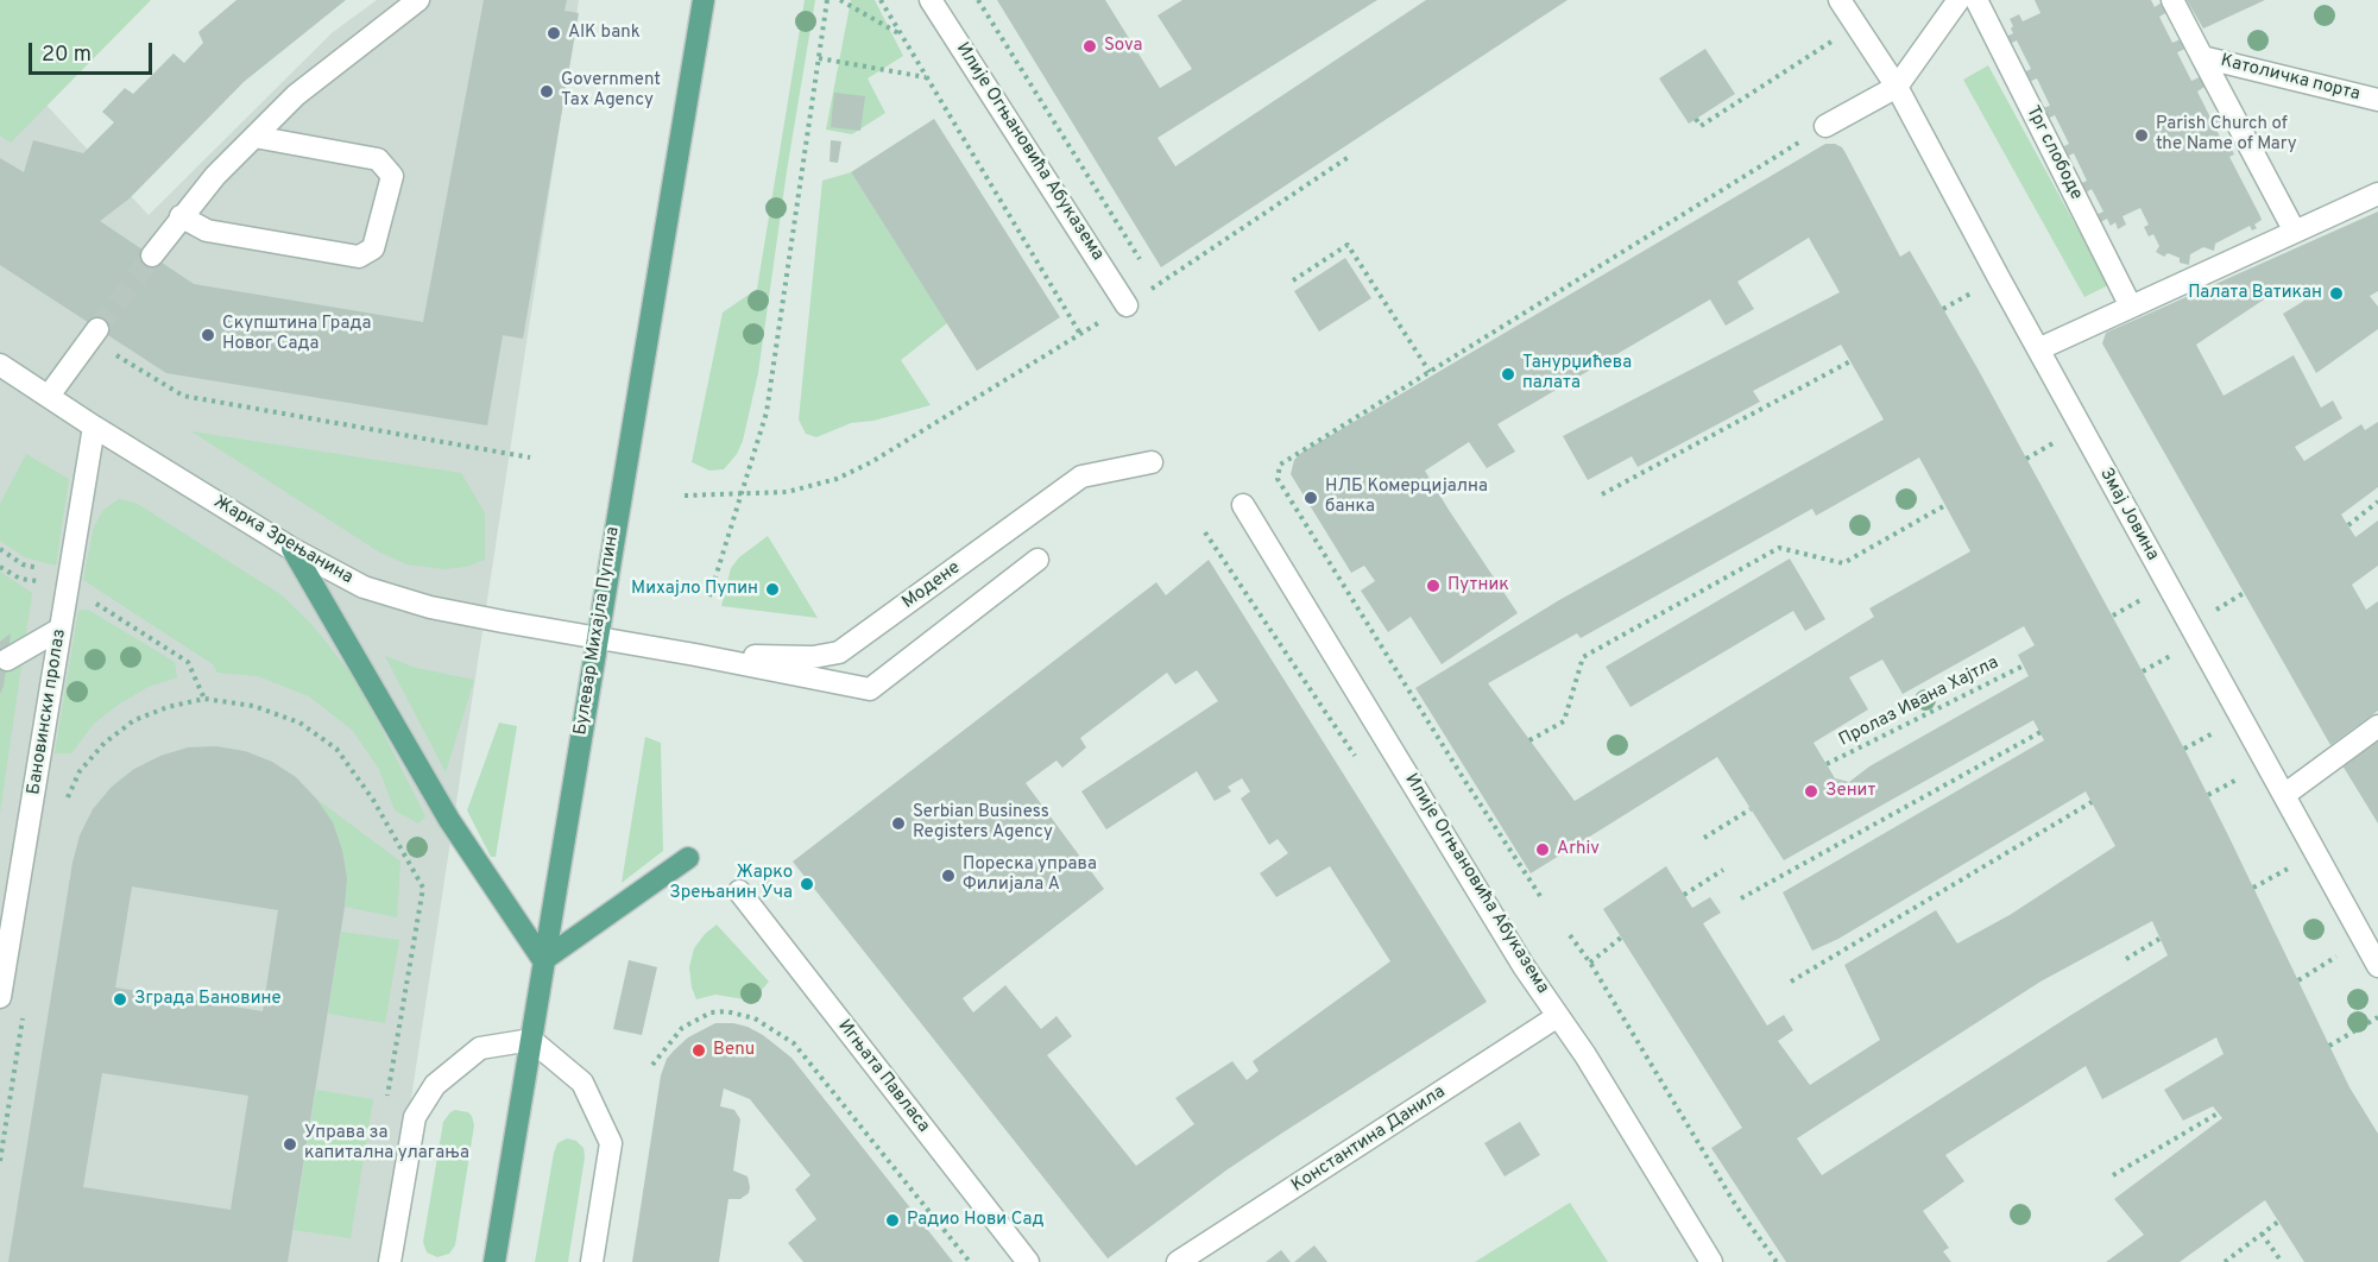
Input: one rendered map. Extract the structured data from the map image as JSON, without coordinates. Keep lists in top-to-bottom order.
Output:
{
  "streets": {
    "main road": ["Булевар Михајла Пупина"],
    "street": [
      "Католичка порта",
      "Илије Огњановића Абуказема",
      "Трг слободе",
      "Змај Јовина",
      "Жарка Зрењанина",
      "Модене",
      "Бановински пролаз",
      "Игњата Павласа",
      "Константина Данила"
    ],
    "path": ["Пролаз Ивана Хајтла"]
  },
  "crossings": [
    ["Илије Огњановића Абуказема", "Константина Данила"],
    ["Жарка Зрењанина", "Модене"],
    ["Жарка Зрењанина", "Булевар Михајла Пупина"],
    ["Жарка Зрењанина", "Бановински пролаз"],
    ["Модене", "Булевар Михајла Пупина"]
  ],
  "places": [
    "AIK bank",
    "Sova",
    "Government Tax Agency",
    "Parish Church of the Name of Mary",
    "Палата Ватикан",
    "Скупштина Града Новог Сада",
    "Танурџићева палата",
    "НЛБ Комерцијална банка",
    "Путник",
    "Михајло Пупин",
    "Зенит",
    "Serbian Business Registers Agency",
    "Arhiv",
    "Пореска управа Филијала А",
    "Жарко Зрењанин Уча",
    "Зграда Бановине",
    "Benu",
    "Управа за капитална улагања",
    "Радио Нови Сад"
  ],
  "scale_bar": "20 m"
}
